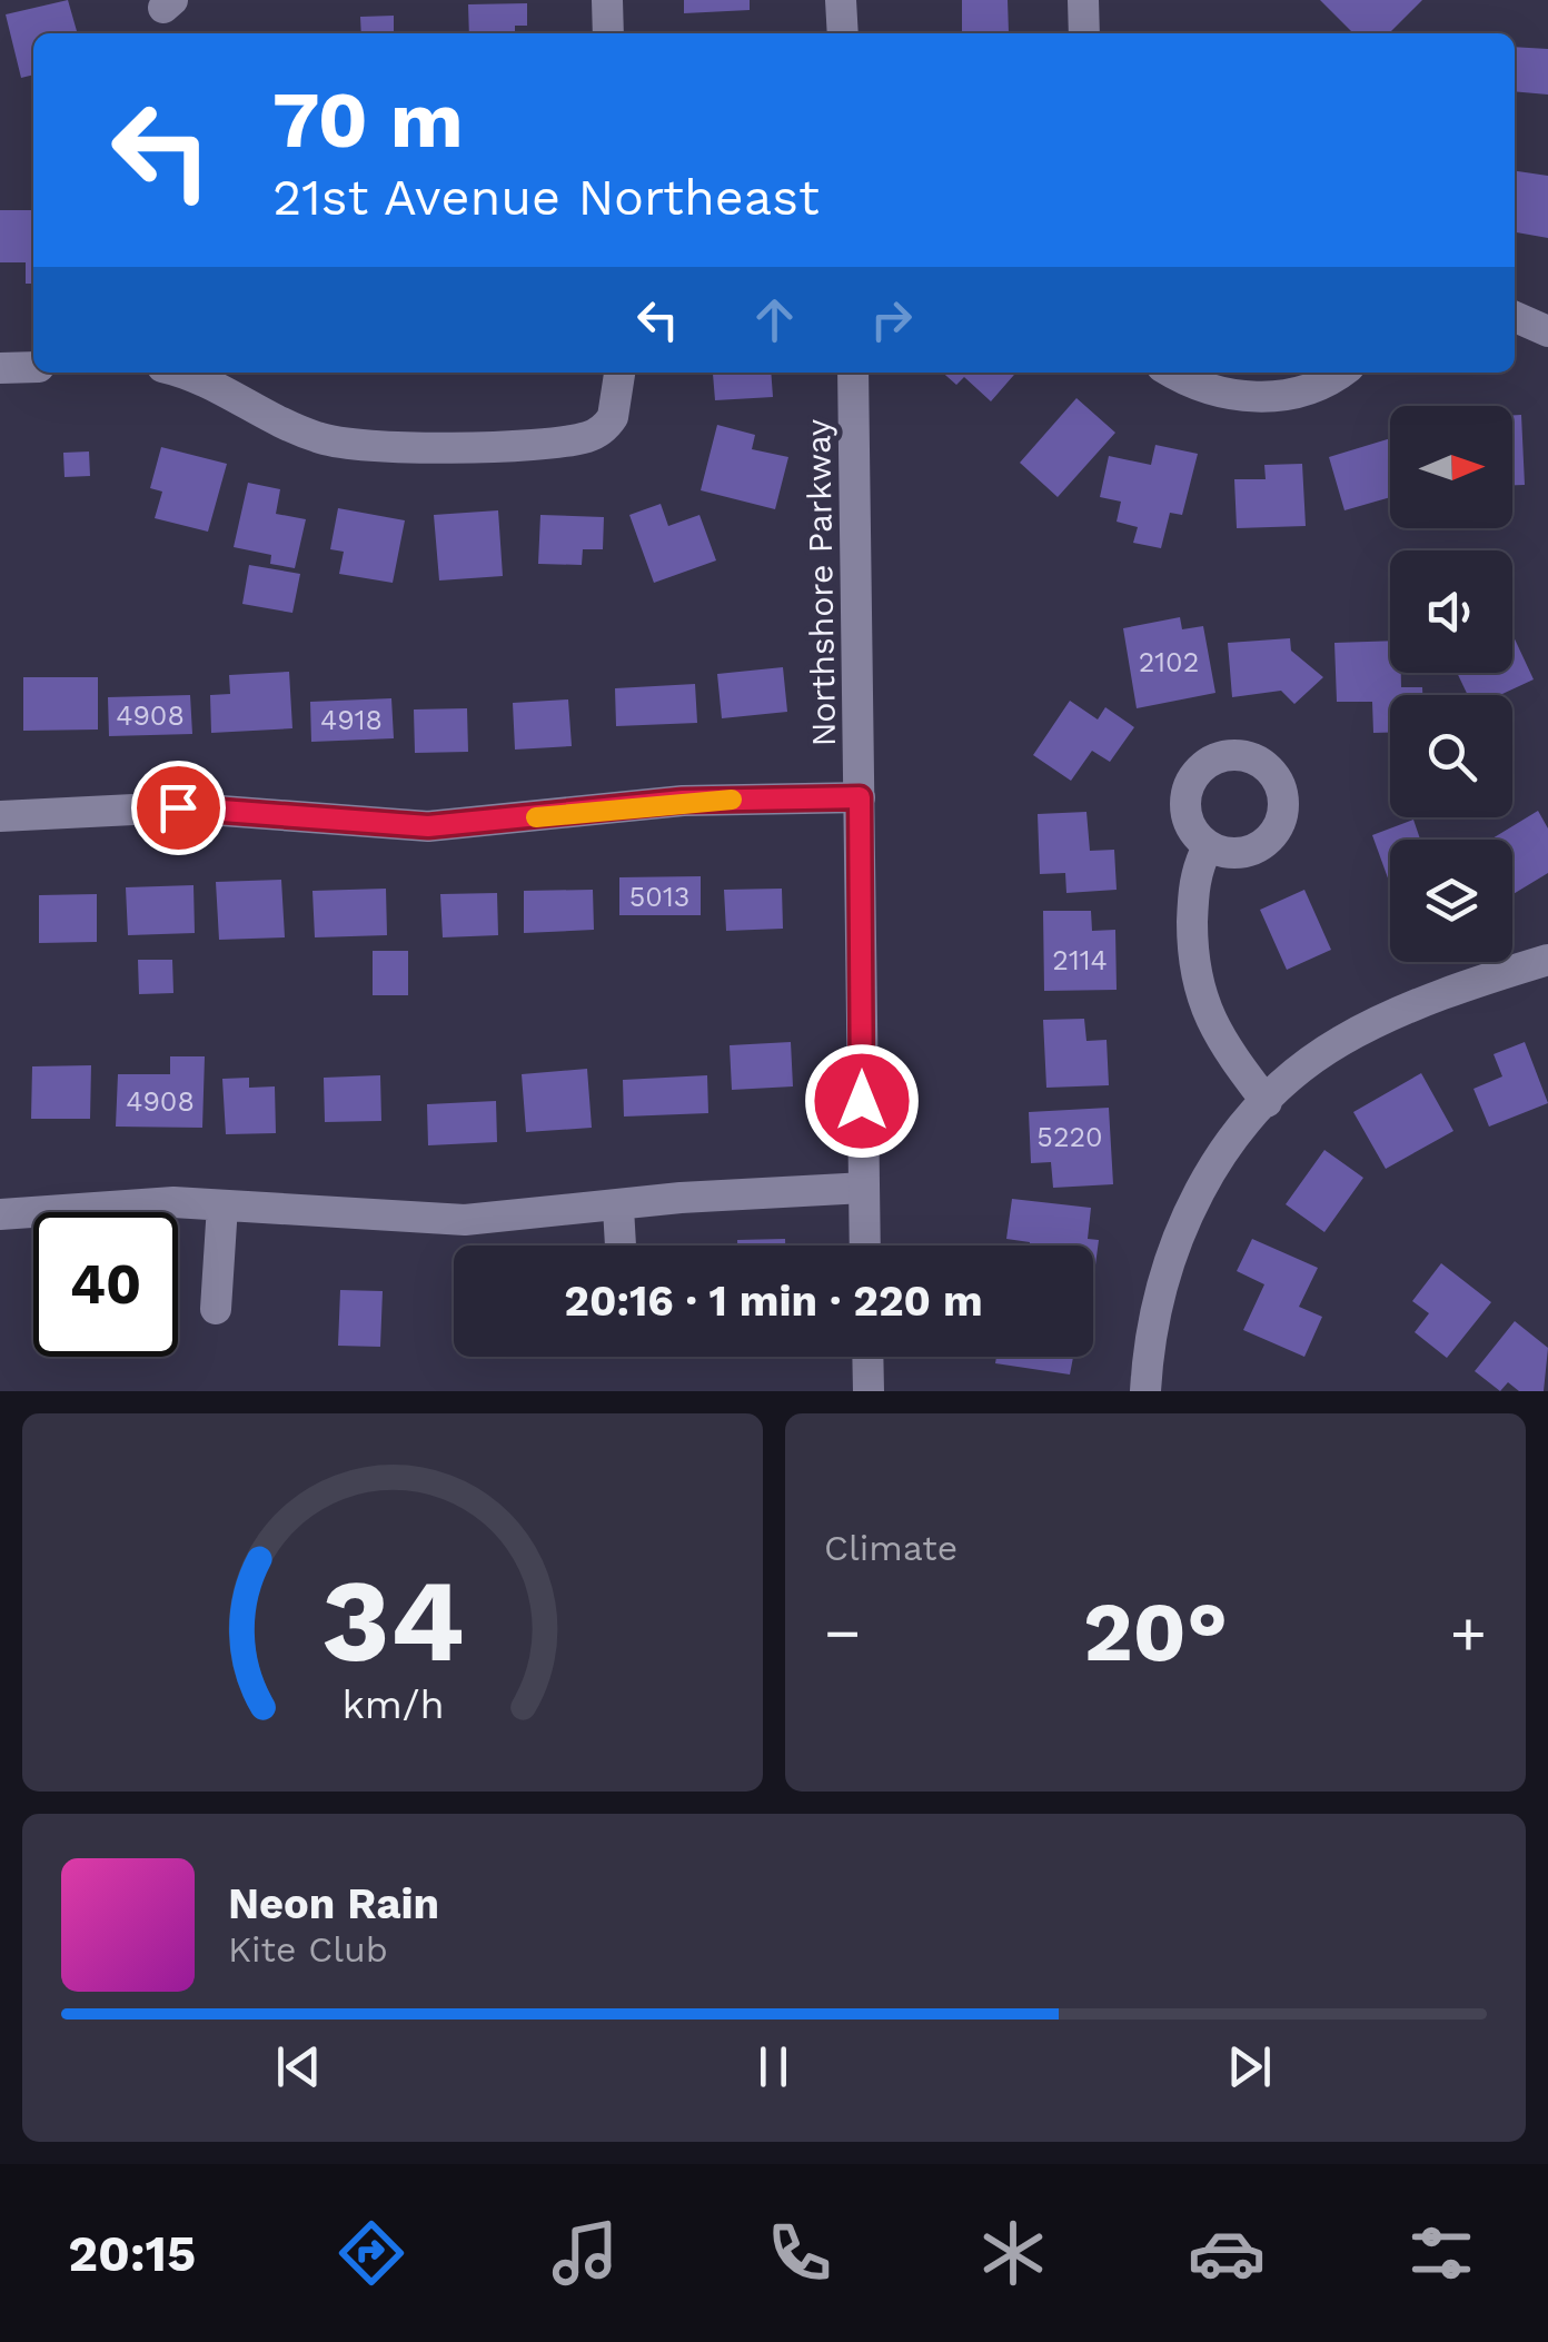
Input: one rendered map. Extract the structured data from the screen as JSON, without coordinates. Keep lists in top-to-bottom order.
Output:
{
  "streets": {
    "street": ["Northshore Parkway"]
  },
  "house_numbers": [
    "2102",
    "4908",
    "4918",
    "5013",
    "2114",
    "4908",
    "5220"
  ],
  "north": "right",
  "page": {
    "turn": ["70 m", "21st Avenue Northeast"],
    "limit": "40",
    "trip": "20:16 · 1 min · 220 m",
    "tile": "Climate",
    "heat": ["−", "20°", "+"],
    "song": ["Neon Rain", "Kite Club"],
    "tabs": "20:15",
    "gauge": ["34", "km/h"]
  }
}
